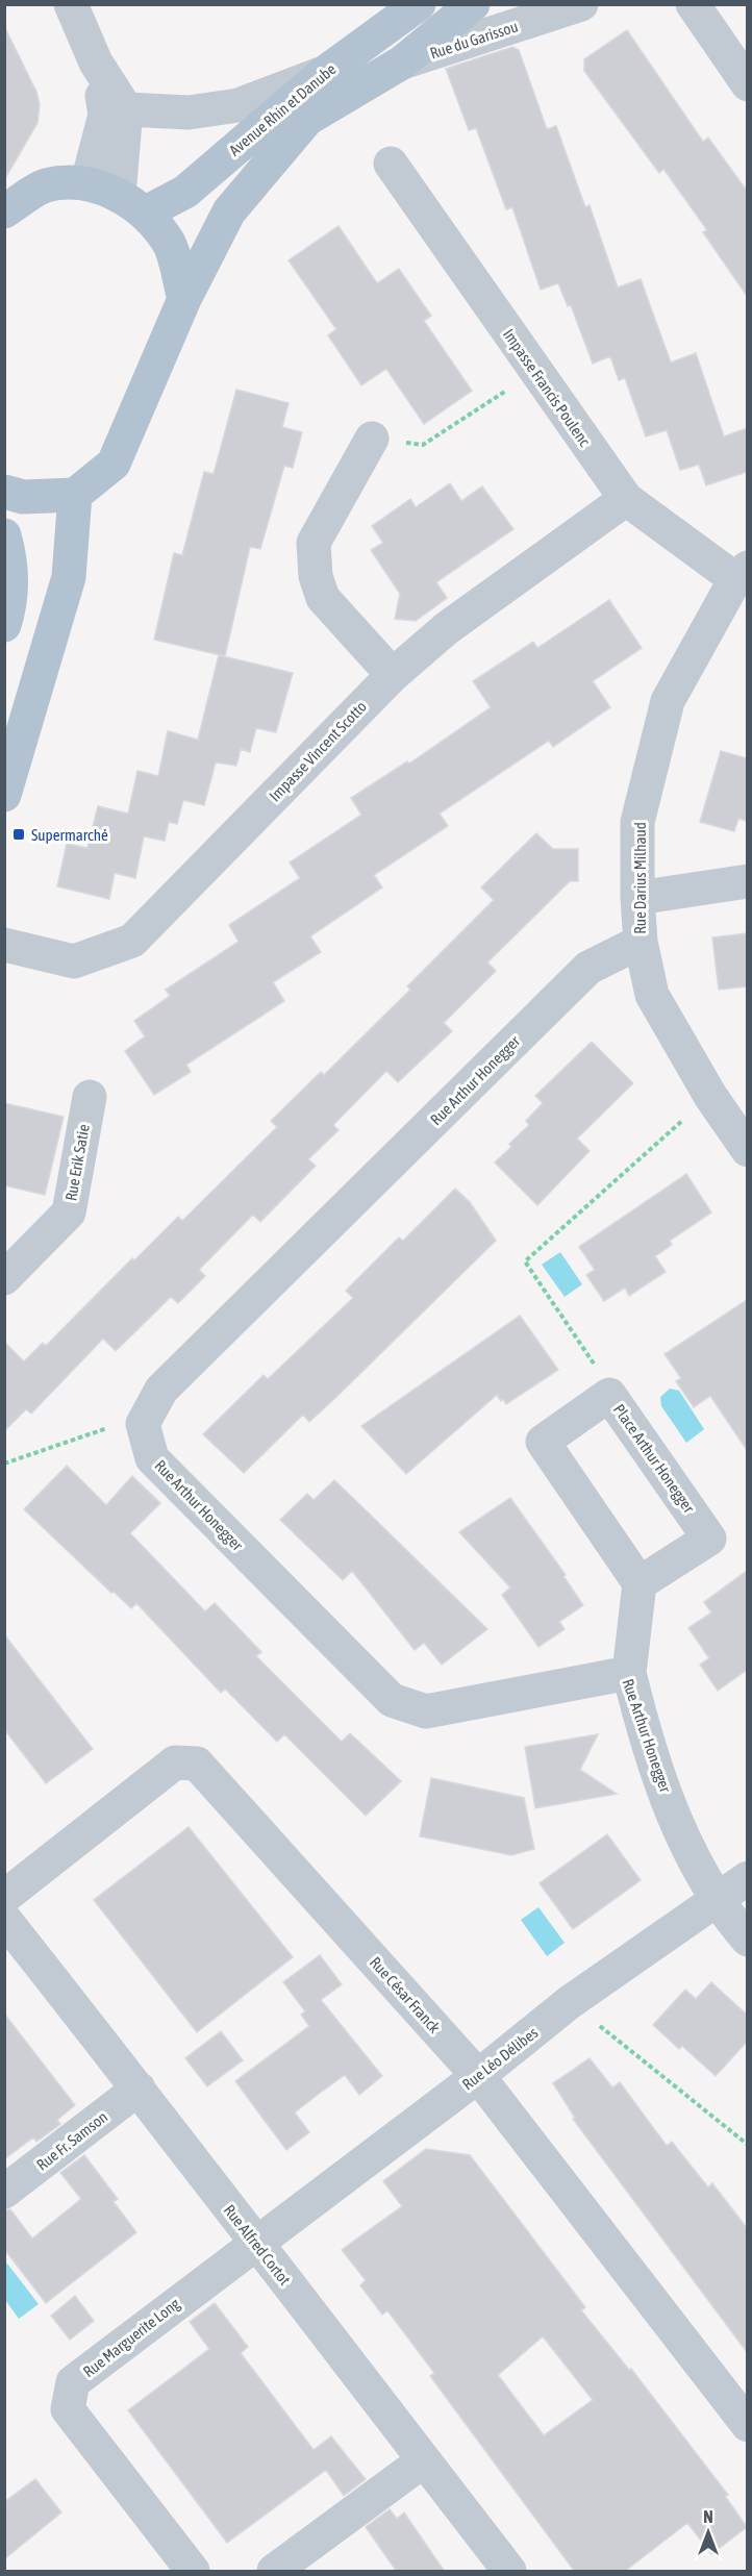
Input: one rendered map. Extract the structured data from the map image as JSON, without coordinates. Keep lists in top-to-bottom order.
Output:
{
  "streets": {
    "main road": ["Avenue Rhin et Danube"],
    "street": [
      "Rue du Garissou",
      "Impasse Francis Poulenc",
      "Impasse Vincent Scotto",
      "Rue Darius Milhaud",
      "Rue Arthur Honegger",
      "Rue Erik Satie",
      "Place Arthur Honegger",
      "Rue César Franck",
      "Rue Léo Délibes",
      "Rue Fr. Samson",
      "Rue Alfred Cortot",
      "Rue Marguerite Long"
    ]
  },
  "crossings": [
    ["Rue du Garissou", "Avenue Rhin et Danube"],
    ["Impasse Francis Poulenc", "Impasse Vincent Scotto"],
    ["Impasse Francis Poulenc", "Rue Darius Milhaud"],
    ["Rue Darius Milhaud", "Rue Arthur Honegger"],
    ["Rue Arthur Honegger", "Rue Léo Délibes"],
    ["Rue César Franck", "Rue Léo Délibes"],
    ["Rue Léo Délibes", "Rue Alfred Cortot"],
    ["Rue Léo Délibes", "Rue Marguerite Long"],
    ["Rue Fr. Samson", "Rue Alfred Cortot"],
    ["Rue Alfred Cortot", "Rue Marguerite Long"]
  ],
  "places": {
    "transit": ["Supermarché"]
  },
  "north": "top"
}
